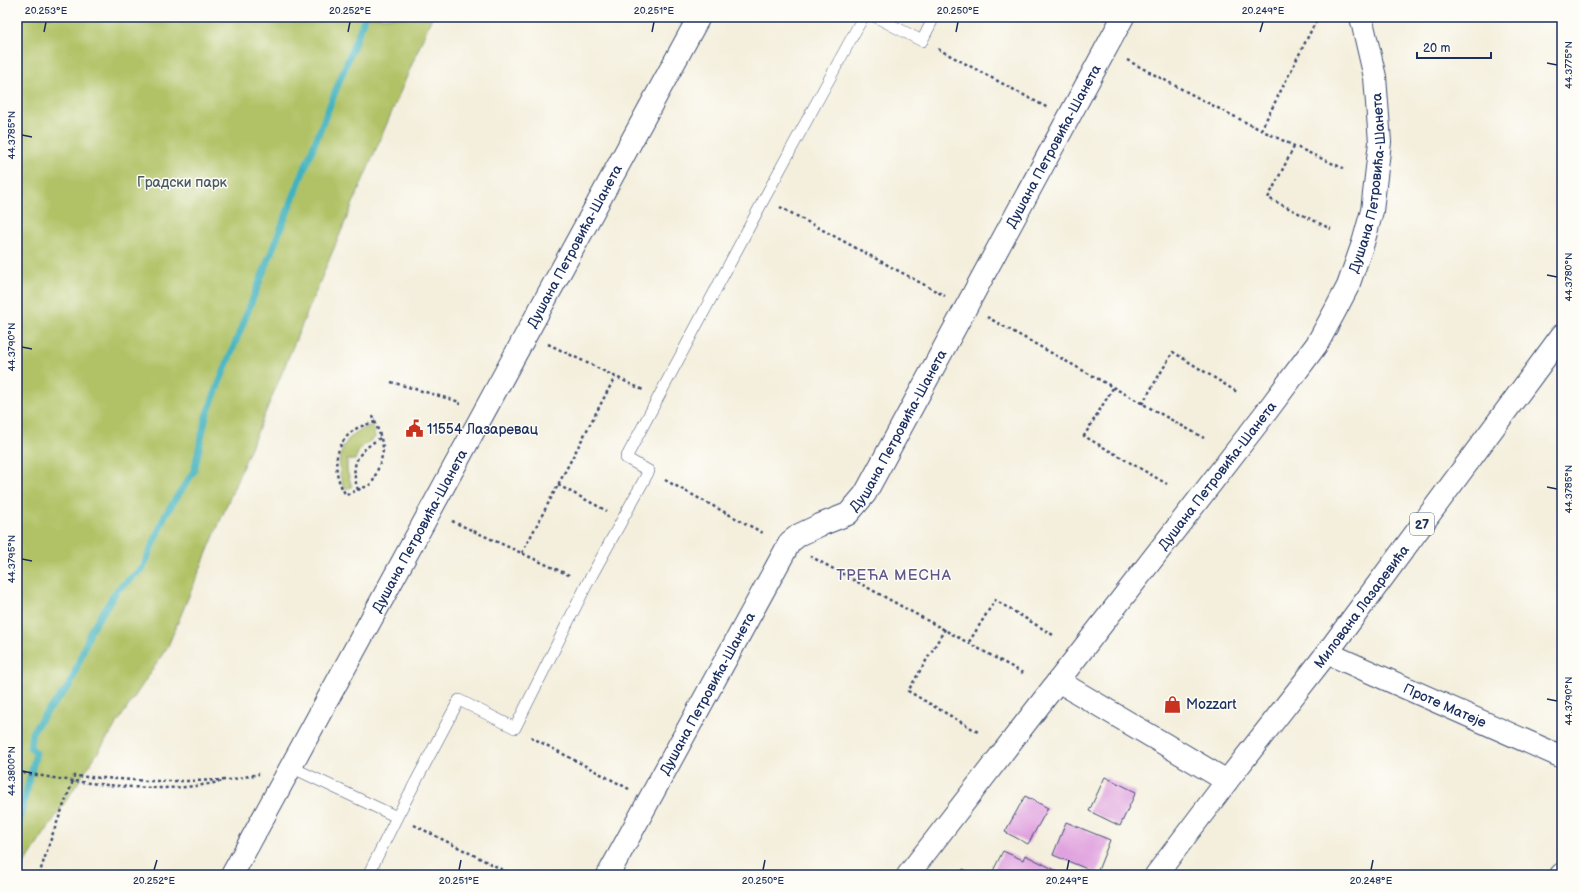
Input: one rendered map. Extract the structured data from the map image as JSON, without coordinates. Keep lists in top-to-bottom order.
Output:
{
  "streets": {
    "street": [
      "Душана Петровића-Шанета",
      "27",
      "Милована Лазаревића",
      "Проте Матеје"
    ]
  },
  "crossings": [
    ["Милована Лазаревића", "Проте Матеје"]
  ],
  "districts": ["ТРЕЋА МЕСНА"],
  "parks": ["Градски парк"],
  "places": {
    "public building": ["11554 Лазаревац"],
    "shop": ["Mozzart"]
  },
  "scale_bar": "20 m",
  "coordinates": [
    "20.253°E",
    "20.252°E",
    "20.251°E",
    "20.250°E",
    "20.249°E",
    "44.3775°N",
    "44.3785°N",
    "44.3780°N",
    "44.3790°N",
    "44.3795°N",
    "44.3800°N",
    "20.248°E"
  ]
}
